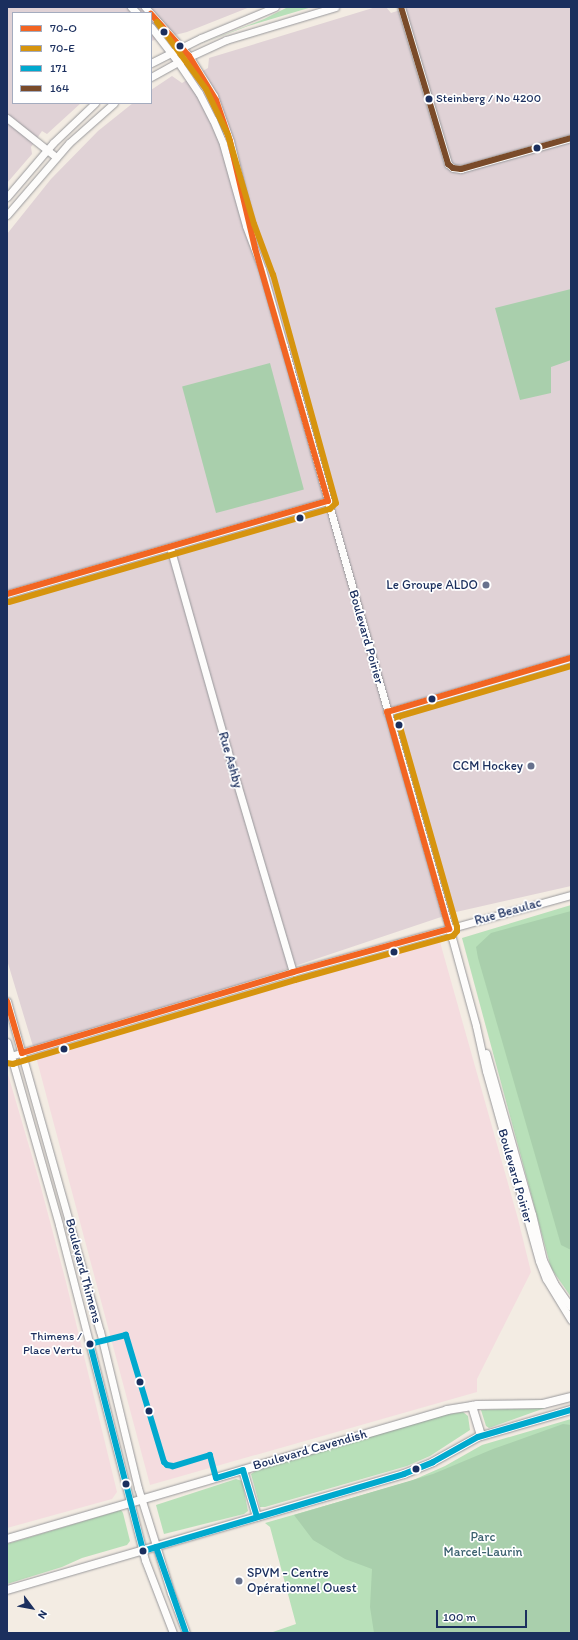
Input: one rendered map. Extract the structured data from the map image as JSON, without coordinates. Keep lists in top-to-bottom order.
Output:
{
  "streets": {
    "main road": ["Boulevard Cavendish"],
    "street": [
      "Boulevard Poirier",
      "Rue Ashby",
      "Rue Beaulac",
      "Boulevard Thimens"
    ]
  },
  "crossings": [
    ["Boulevard Poirier", "Rue Beaulac"],
    ["Rue Ashby", "Rue Beaulac"],
    ["Rue Beaulac", "Boulevard Thimens"],
    ["Boulevard Thimens", "Boulevard Cavendish"]
  ],
  "parks": ["Parc Marcel-Laurin"],
  "places": [
    "Steinberg / No 4200",
    "Le Groupe ALDO",
    "CCM Hockey",
    "Thimens / Place Vertu",
    "SPVM - Centre Opérationnel Ouest"
  ],
  "lines": [
    "transit line 164",
    "transit line 70-O",
    "transit line 70-E",
    "transit line 171"
  ],
  "legend": [
    "70-O",
    "70-E",
    "171",
    "164"
  ],
  "scale_bar": "100 m",
  "north": "bottom right"
}
